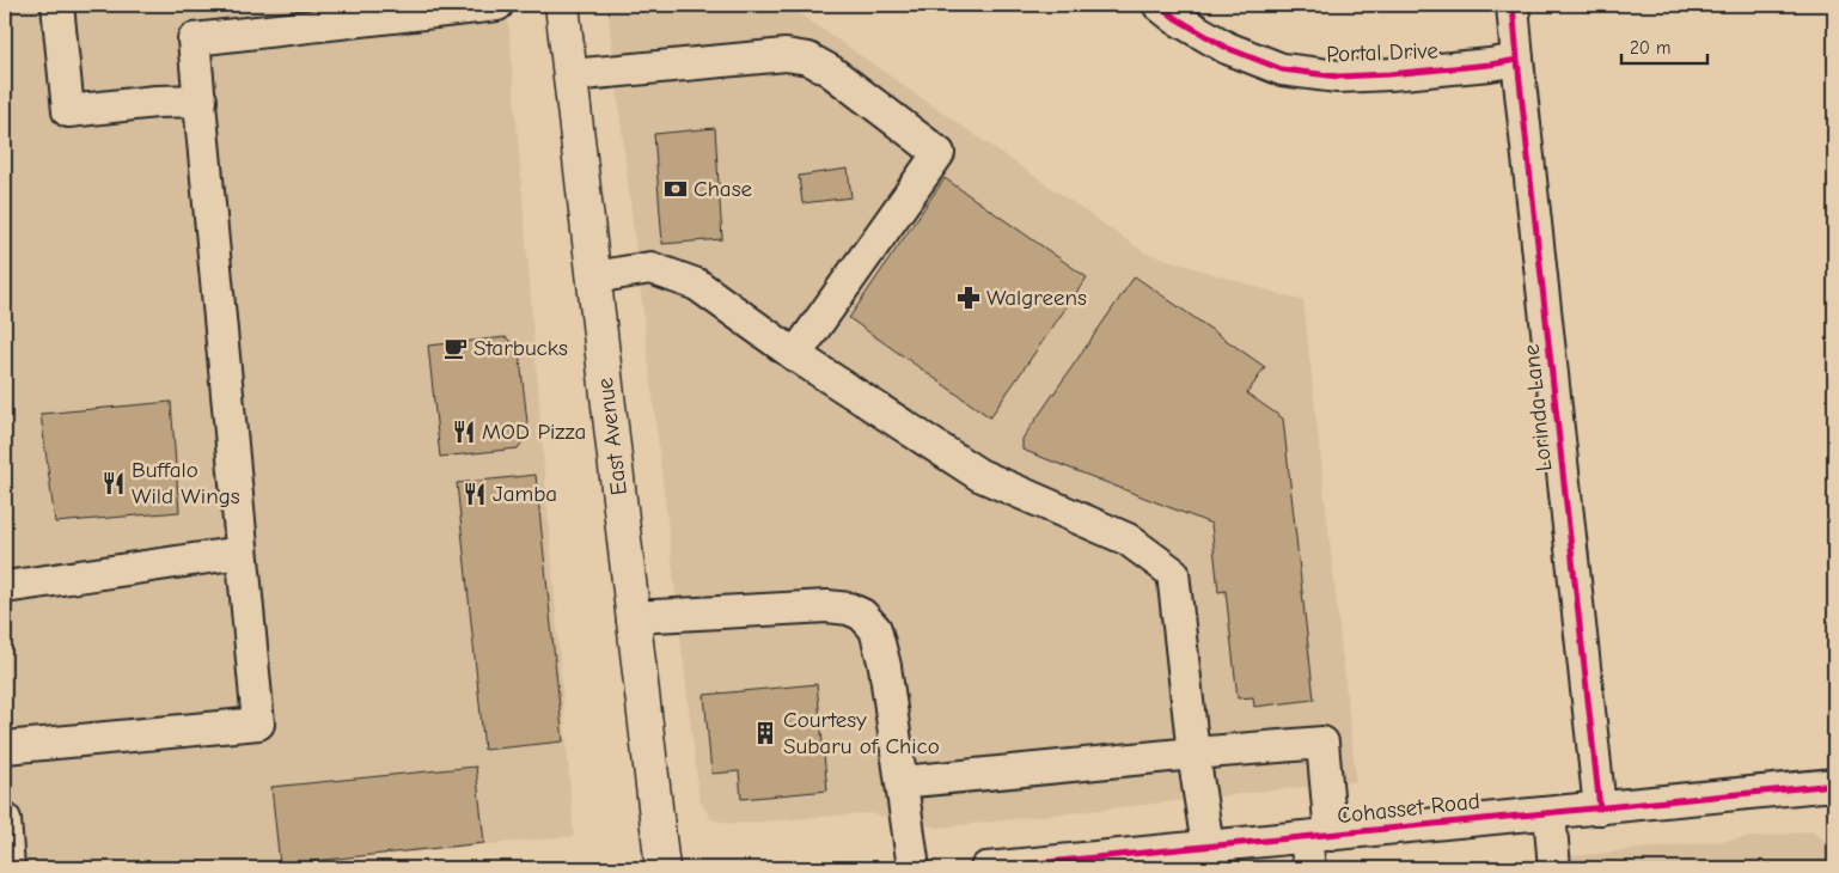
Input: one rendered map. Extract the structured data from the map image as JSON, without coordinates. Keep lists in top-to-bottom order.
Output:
{
  "streets": {
    "main road": ["East Avenue"],
    "street": ["Portal Drive", "Lorinda Lane", "Cohasset Road"]
  },
  "crossings": [
    ["Portal Drive", "Lorinda Lane"],
    ["Lorinda Lane", "Cohasset Road"]
  ],
  "places": {
    "bank": ["Chase"],
    "pharmacy": ["Walgreens"],
    "cafe": ["Starbucks"],
    "restaurant": ["MOD Pizza", "Buffalo Wild Wings", "Jamba"],
    "building": ["Courtesy Subaru of Chico"]
  },
  "scale_bar": "20 m"
}
